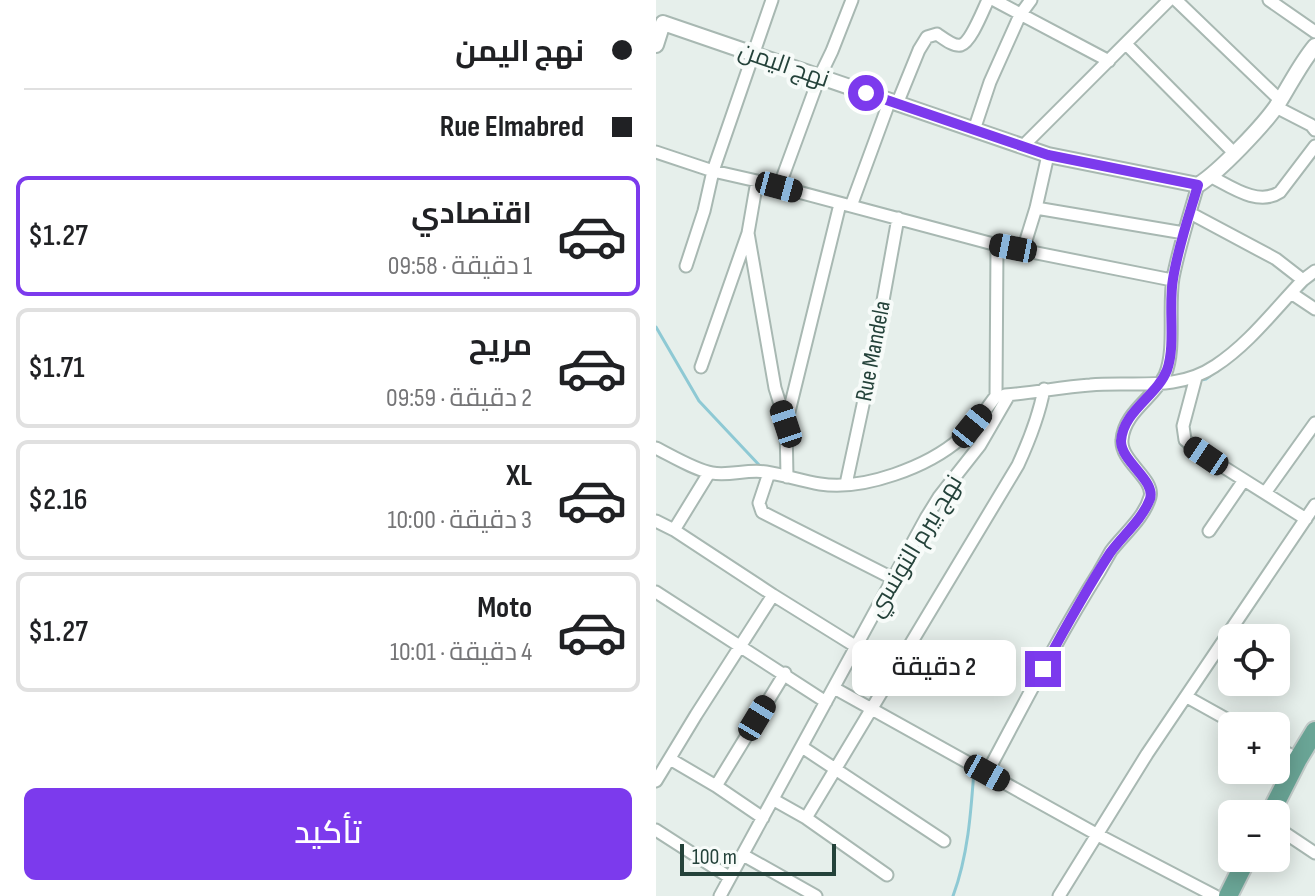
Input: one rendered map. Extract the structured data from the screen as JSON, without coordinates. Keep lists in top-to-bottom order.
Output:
{
  "streets": {
    "street": ["نهج اليمن", "Rue Mandela", "نهج بيرم التونسي"]
  },
  "scale_bar": "100 m",
  "page": {
    "banner": ["نهج اليمن", "Rue Elmabred"],
    "list": [
      {
        "name": "اقتصادي",
        "note": "1 دقيقة · 09:58",
        "value": "$1.27"
      },
      {
        "name": "مريح",
        "note": "2 دقيقة · 09:59",
        "value": "$1.71"
      },
      {
        "name": "XL",
        "note": "3 دقيقة · 10:00",
        "value": "$2.16"
      },
      {
        "name": "Moto",
        "note": "4 دقيقة · 10:01",
        "value": "$1.27"
      }
    ],
    "map_buttons": ["+", "−"],
    "bubble": "2 دقيقة",
    "buttons": "تأكيد",
    "scale": "100 m"
  }
}
